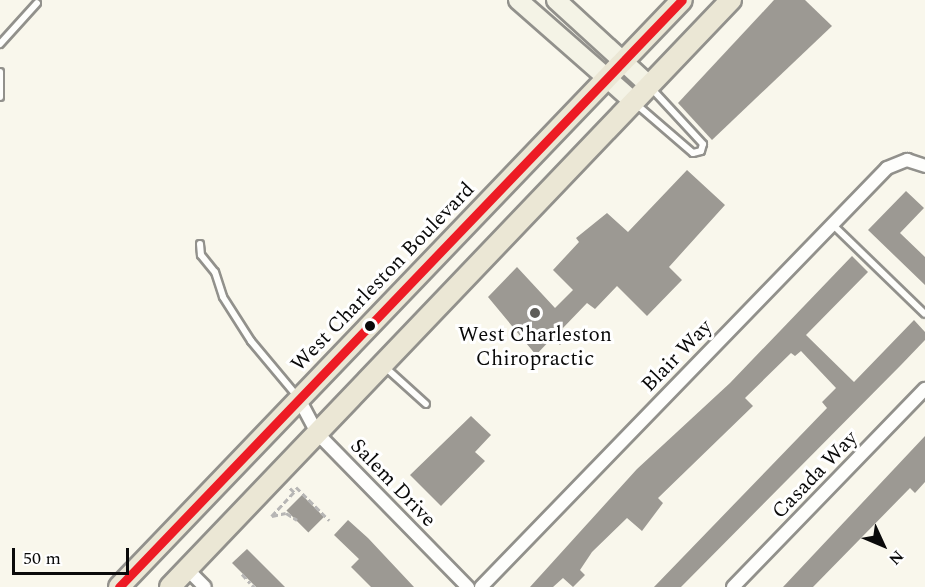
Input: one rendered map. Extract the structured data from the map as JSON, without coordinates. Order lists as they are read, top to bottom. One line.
{"streets":{"main road":["West Charleston Boulevard"],"street":["Blair Way","Casada Way","Salem Drive"]},"crossings":[["West Charleston Boulevard","Salem Drive"]],"places":["West Charleston Chiropractic"],"scale_bar":"50 m","north":"bottom right"}
